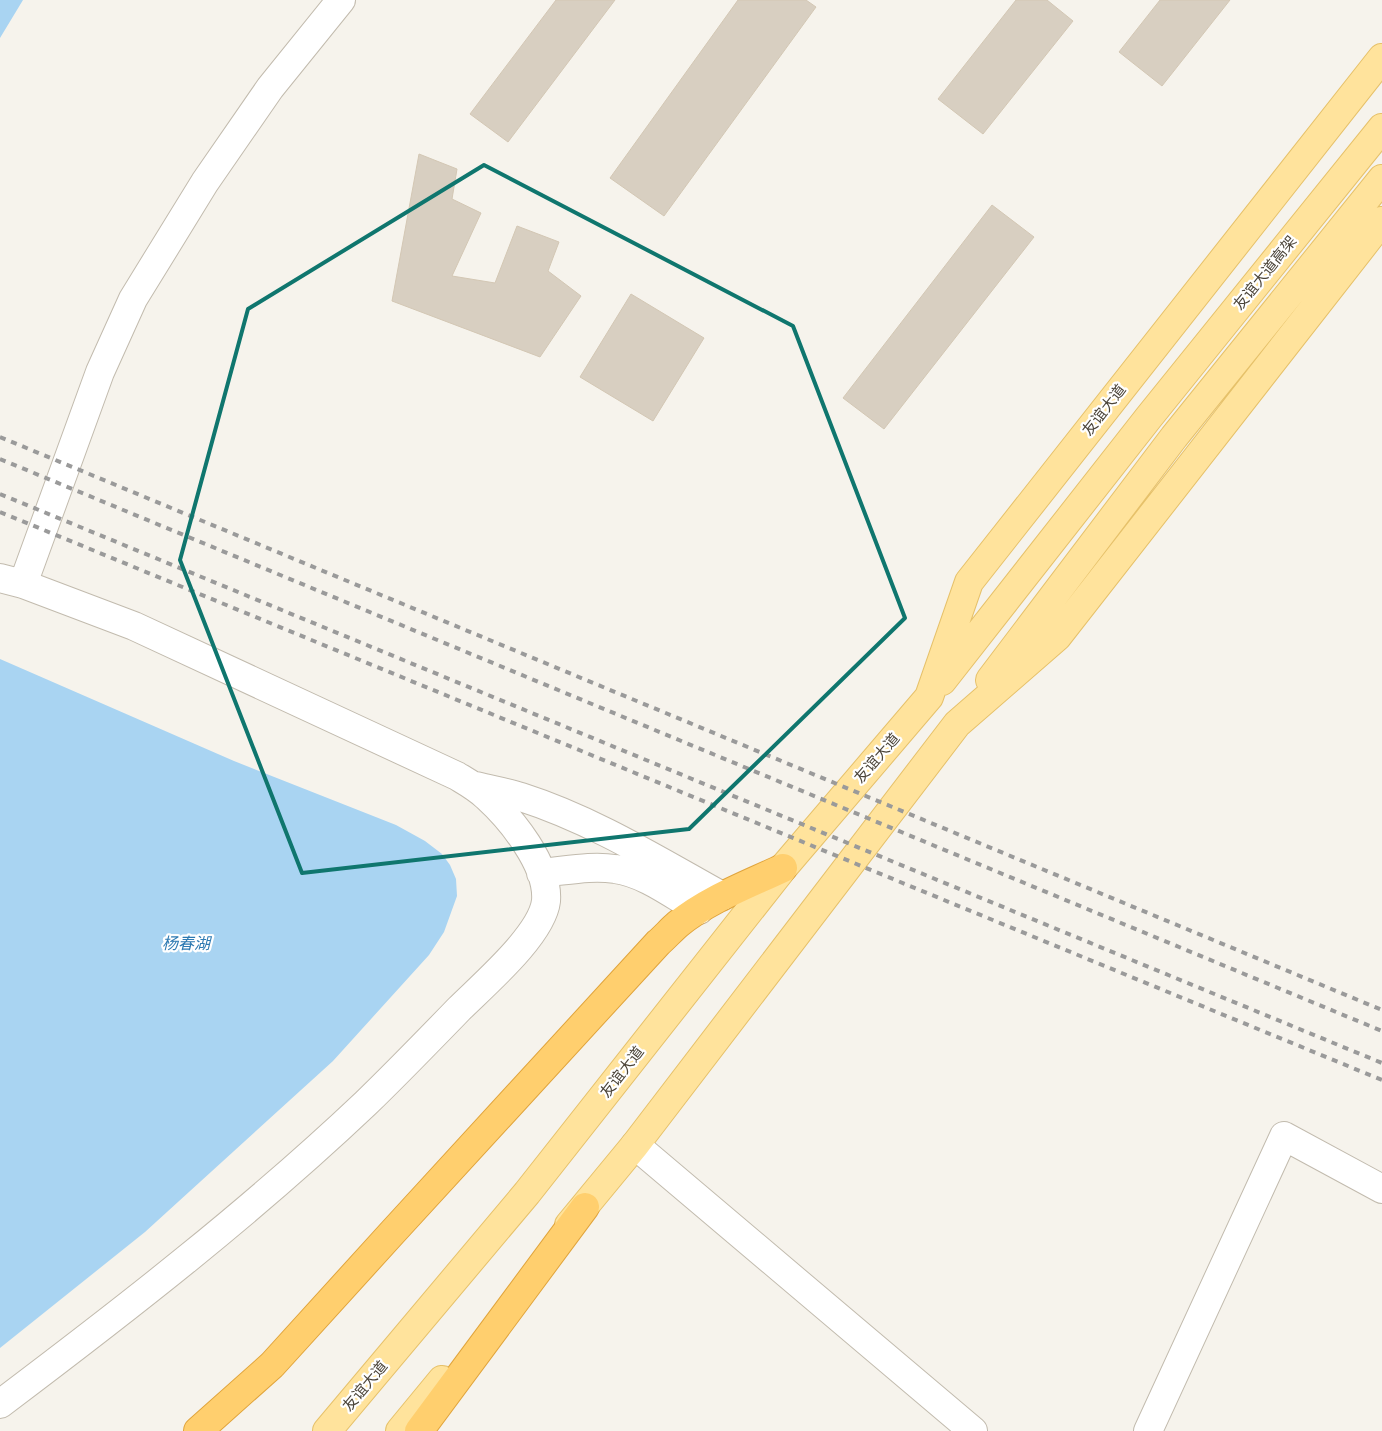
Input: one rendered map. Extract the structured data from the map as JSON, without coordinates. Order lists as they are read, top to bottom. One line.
{"streets":{"main road":["友谊大道高架","友谊大道"]},"crossings":[["友谊大道高架","友谊大道"]],"water":["杨春湖"]}
